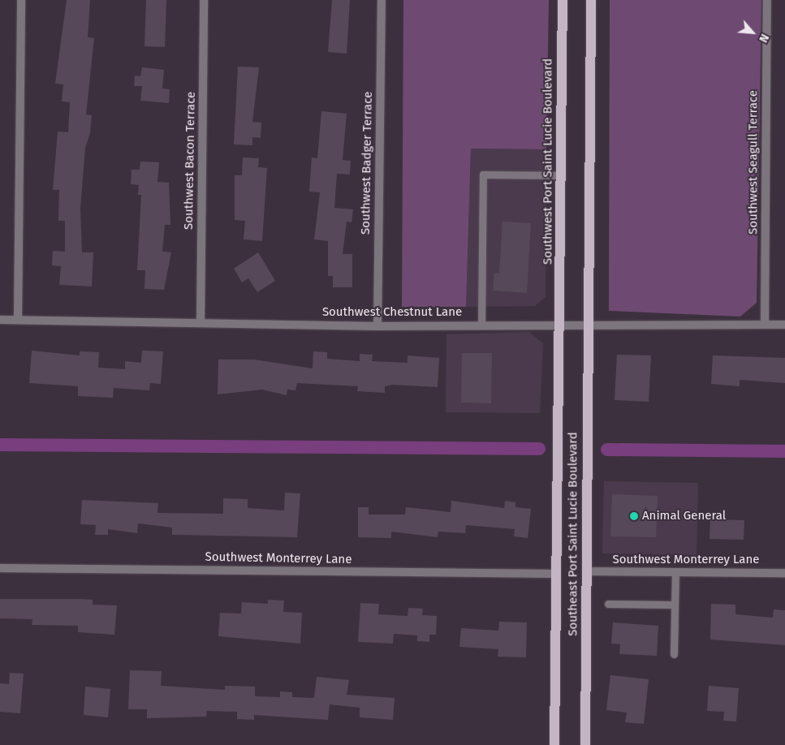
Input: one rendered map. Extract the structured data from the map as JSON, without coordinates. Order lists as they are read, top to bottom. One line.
{"streets":{"main road":["Southwest Port Saint Lucie Boulevard","Southeast Port Saint Lucie Boulevard"],"street":["Southwest Bacon Terrace","Southwest Seagull Terrace","Southwest Badger Terrace","Southwest Chestnut Lane","Southwest Monterrey Lane"]},"crossings":[["Southwest Bacon Terrace","Southwest Chestnut Lane"],["Southwest Port Saint Lucie Boulevard","Southwest Chestnut Lane"],["Southwest Port Saint Lucie Boulevard","Southeast Port Saint Lucie Boulevard"],["Southwest Seagull Terrace","Southwest Chestnut Lane"],["Southwest Badger Terrace","Southwest Chestnut Lane"],["Southwest Chestnut Lane","Southeast Port Saint Lucie Boulevard"],["Southeast Port Saint Lucie Boulevard","Southwest Monterrey Lane"]],"places":["Animal General"],"north":"bottom right"}
